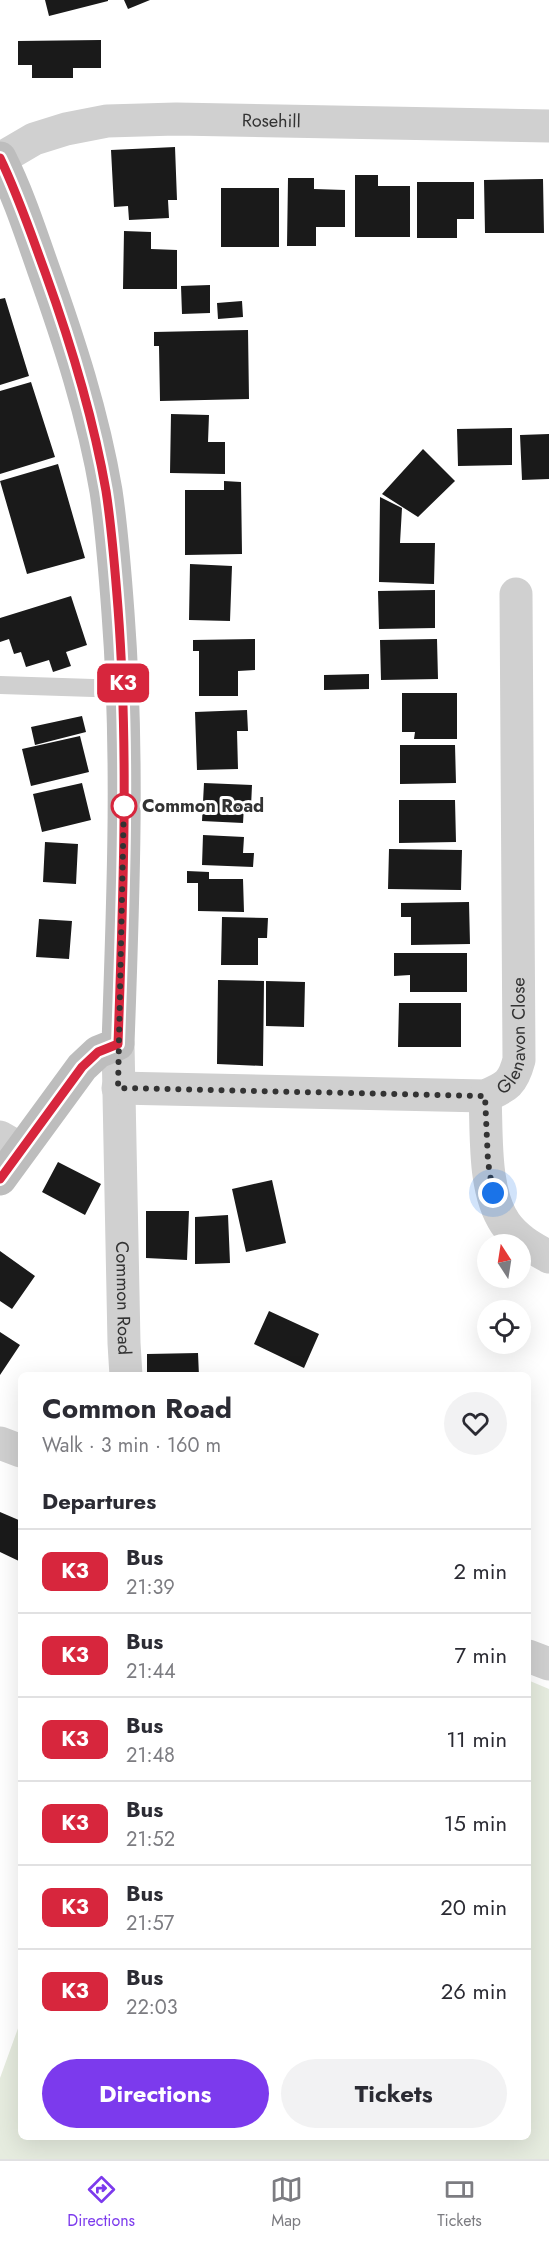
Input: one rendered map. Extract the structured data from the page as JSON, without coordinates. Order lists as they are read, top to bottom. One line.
{"streets":{"street":["Rosehill","Glenavon Close","Common Road"]},"crossings":[["Rosehill","Common Road"],["Glenavon Close","Common Road"]],"places":["Common Road"],"lines":["bus line K3"],"north":"top","page":{"on_map":"K3","heading":[["Common Road","Walk · 3 min · 160 m"],"Departures"],"list":[{"mark":"K3","name":"Bus","note":"21:39","value":"2 min"},{"mark":"K3","name":"Bus","note":"21:44","value":"7 min"},{"mark":"K3","name":"Bus","note":"21:48","value":"11 min"},{"mark":"K3","name":"Bus","note":"21:52","value":"15 min"},{"mark":"K3","name":"Bus","note":"21:57","value":"20 min"},{"mark":"K3","name":"Bus","note":"22:03","value":"26 min"}],"buttons":["Directions","Tickets"],"tabs":["Directions","Map","Tickets"]}}
